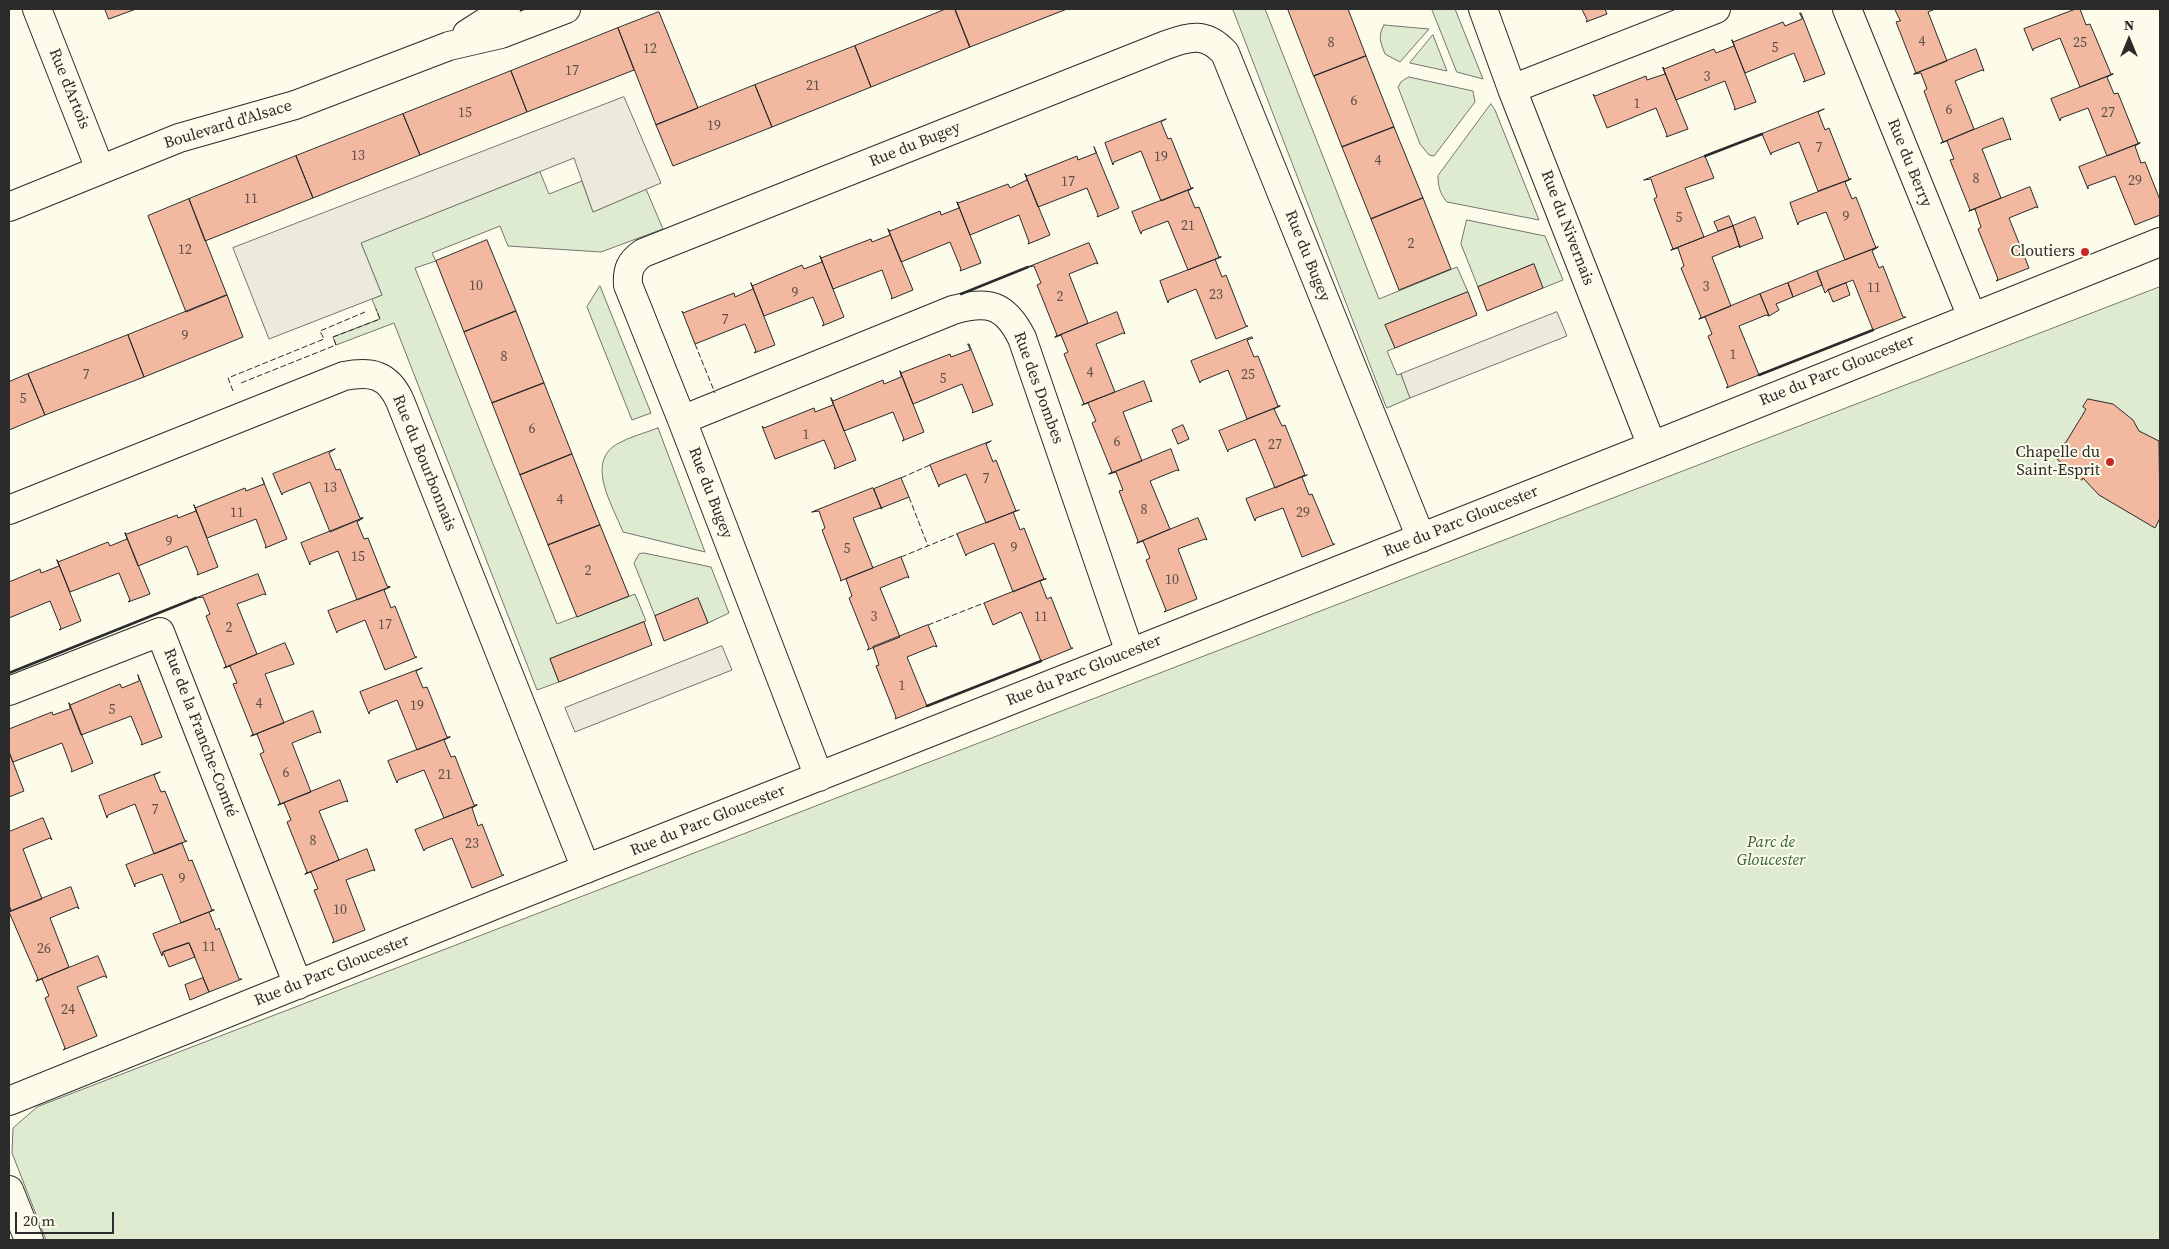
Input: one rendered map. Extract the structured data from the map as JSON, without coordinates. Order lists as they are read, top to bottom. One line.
{"streets":{"street":["Rue d'Artois","Boulevard d'Alsace","Rue du Bugey","Rue du Berry","Rue du Nivernais","Rue du Parc Gloucester","Rue des Dombes","Rue du Bourbonnais","Rue de la Franche-Comté"]},"crossings":[["Rue d'Artois","Boulevard d'Alsace"],["Rue du Bugey","Rue du Parc Gloucester"],["Rue du Bugey","Rue des Dombes"],["Rue du Berry","Rue du Parc Gloucester"],["Rue du Nivernais","Rue du Parc Gloucester"],["Rue du Parc Gloucester","Rue des Dombes"],["Rue du Parc Gloucester","Rue du Bourbonnais"],["Rue du Parc Gloucester","Rue de la Franche-Comté"]],"parks":["Parc de Gloucester"],"places":["Cloutiers","Chapelle du Saint-Esprit"],"house_numbers":["4","8","25","5","12","17","3","21","6","1","6","15","27","19","7","13","19","4","8","29","17","11","9","5","21","2","12","10","3","11","9","23","2","7","9","1","8","4","7","25","5","5","6","1","6","27","7","13","4","8","11","29","9","9","5","15","2","10","3","11","17","2","1","4","19","5","6","21","7","8","23","9","10","11","26","24"],"scale_bar":"20 m","north":"top"}
